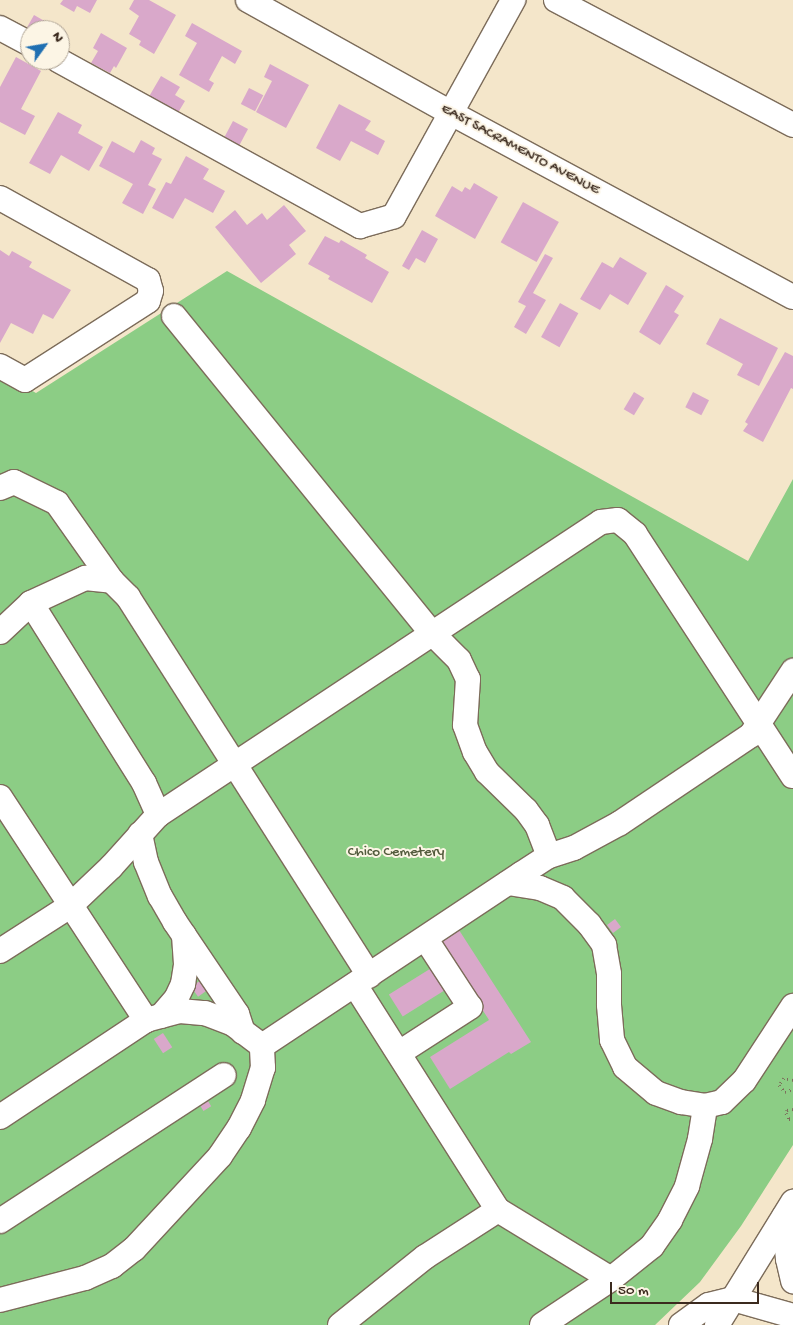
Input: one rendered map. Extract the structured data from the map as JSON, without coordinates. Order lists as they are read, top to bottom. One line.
{"streets":{"street":["EAST SACRAMENTO AVENUE"]},"parks":["Chico Cemetery"],"scale_bar":"50 m","north":"top right"}
